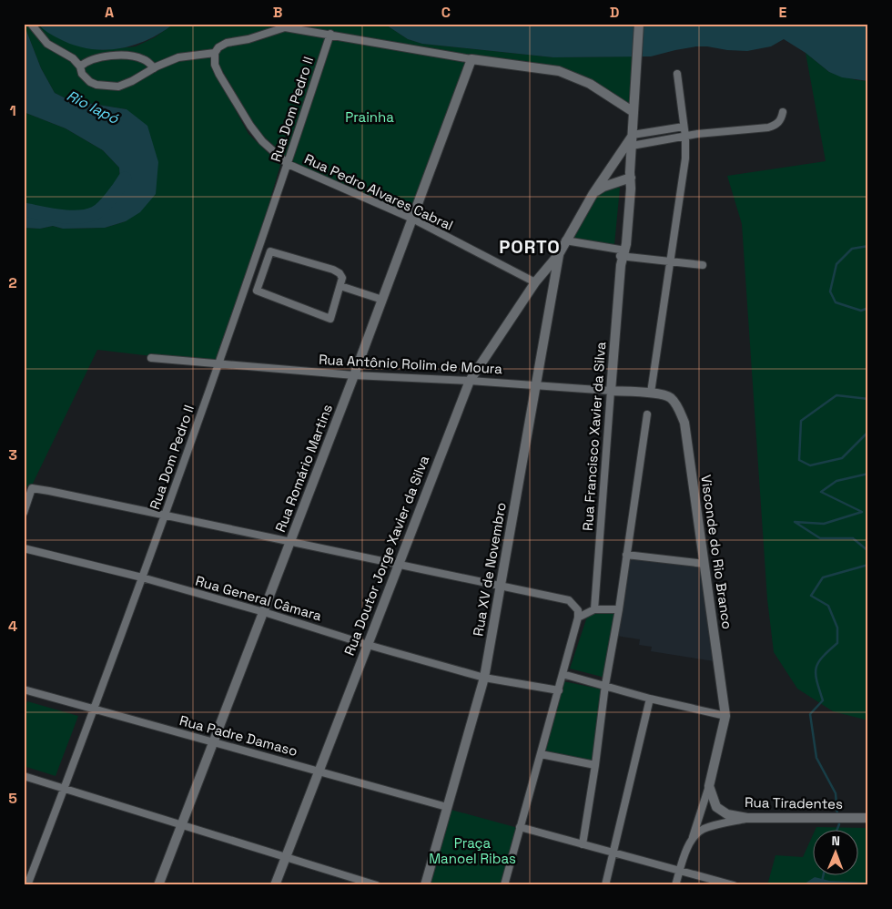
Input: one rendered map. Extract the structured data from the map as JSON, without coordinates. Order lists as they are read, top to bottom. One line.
{"streets":{"street":["Rua Dom Pedro II","Rua Pedro Alvares Cabral","Rua Antônio Rolim de Moura","Rua Francisco Xavier da Silva","Rua Romário Martins","Visconde do Rio Branco","Rua Doutor Jorge Xavier da Silva","Rua XV de Novembro","Rua General Câmara","Rua Padre Damaso","Rua Tiradentes"]},"crossings":[["Rua Dom Pedro II","Rua Pedro Alvares Cabral"],["Rua Dom Pedro II","Rua Antônio Rolim de Moura"],["Rua Dom Pedro II","Rua General Câmara"],["Rua Dom Pedro II","Rua Padre Damaso"],["Rua Pedro Alvares Cabral","Rua Romário Martins"],["Rua Pedro Alvares Cabral","Rua Doutor Jorge Xavier da Silva"],["Rua Antônio Rolim de Moura","Rua Francisco Xavier da Silva"],["Rua Antônio Rolim de Moura","Rua Romário Martins"],["Rua Antônio Rolim de Moura","Visconde do Rio Branco"],["Rua Antônio Rolim de Moura","Rua Doutor Jorge Xavier da Silva"],["Rua Antônio Rolim de Moura","Rua XV de Novembro"],["Rua Francisco Xavier da Silva","Rua XV de Novembro"],["Rua Romário Martins","Rua General Câmara"],["Rua Romário Martins","Rua Padre Damaso"],["Rua Doutor Jorge Xavier da Silva","Rua XV de Novembro"],["Rua Doutor Jorge Xavier da Silva","Rua General Câmara"],["Rua Doutor Jorge Xavier da Silva","Rua Padre Damaso"],["Rua XV de Novembro","Rua General Câmara"],["Rua XV de Novembro","Rua Padre Damaso"]],"districts":["PORTO"],"water":["Rio Iapó"],"parks":["Prainha","Praça Manoel Ribas"],"north":"top","grid":{"columns":["A","B","C","D","E"],"rows":["1","2","3","4","5"]}}
